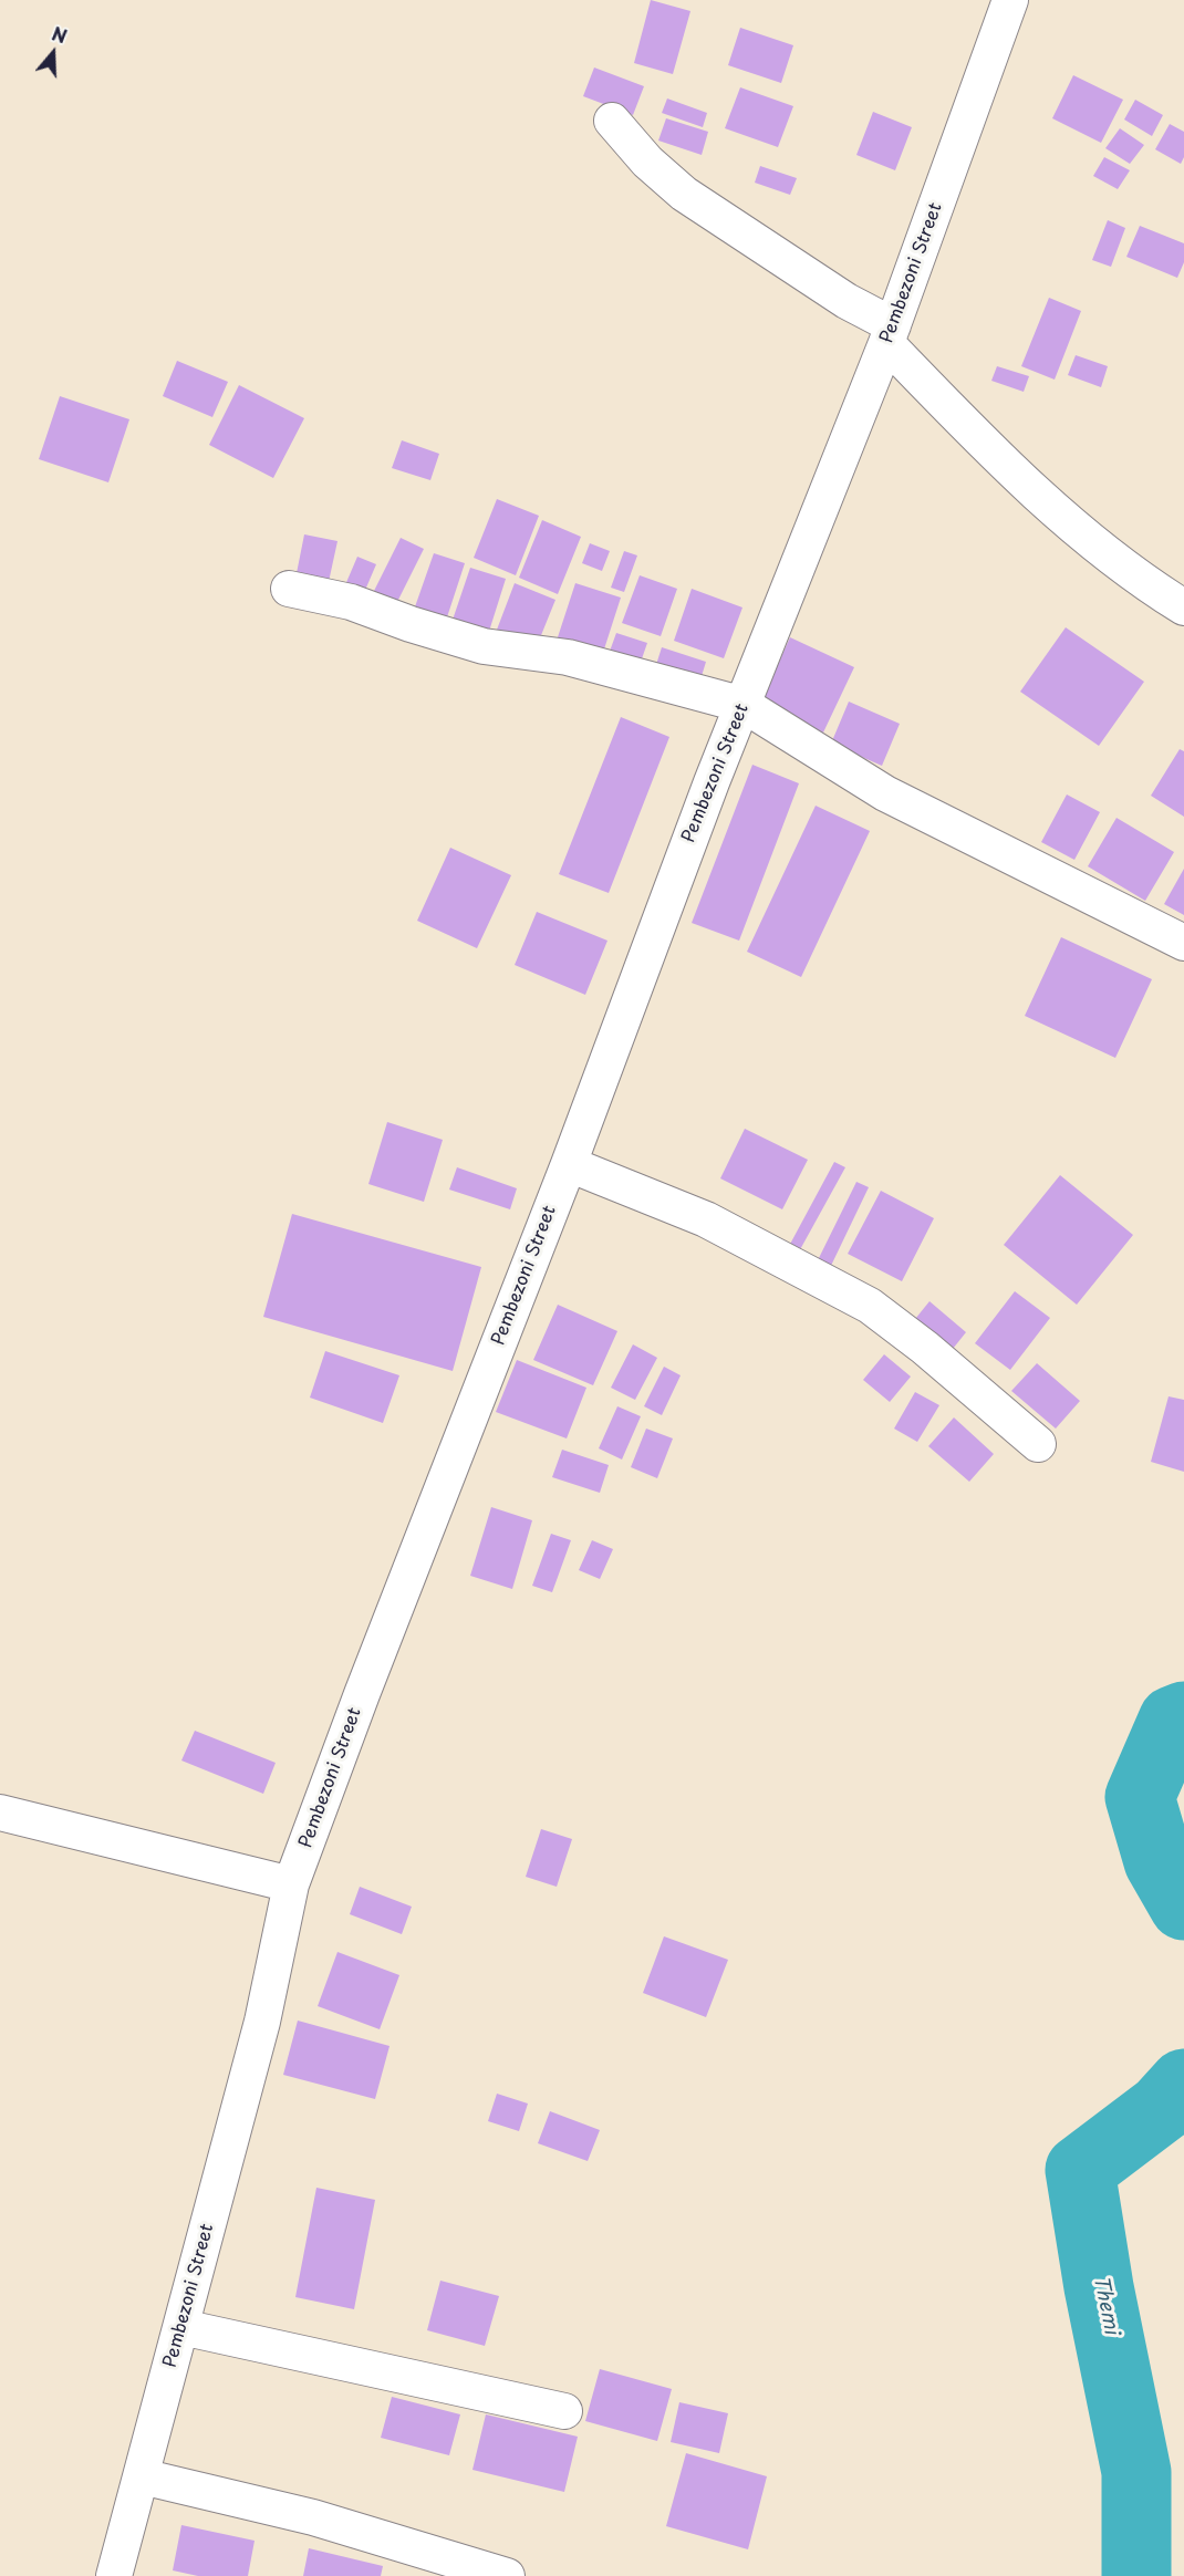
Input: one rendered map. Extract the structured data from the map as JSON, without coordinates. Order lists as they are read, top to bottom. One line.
{"streets":{"street":["Pembezoni Street"]},"water":["Themi"],"north":"top"}
